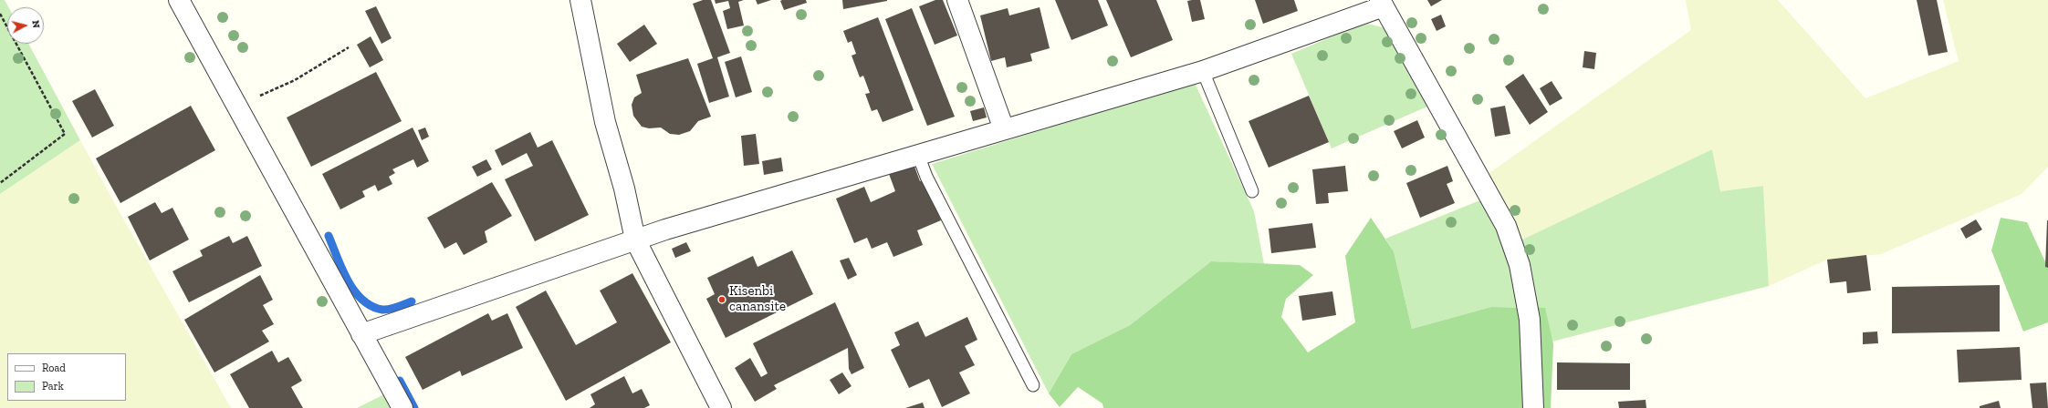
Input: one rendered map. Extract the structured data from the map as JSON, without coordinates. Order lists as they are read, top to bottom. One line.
{"places":["Kisenbi canansite"],"legend":["Road","Park"],"north":"right"}
